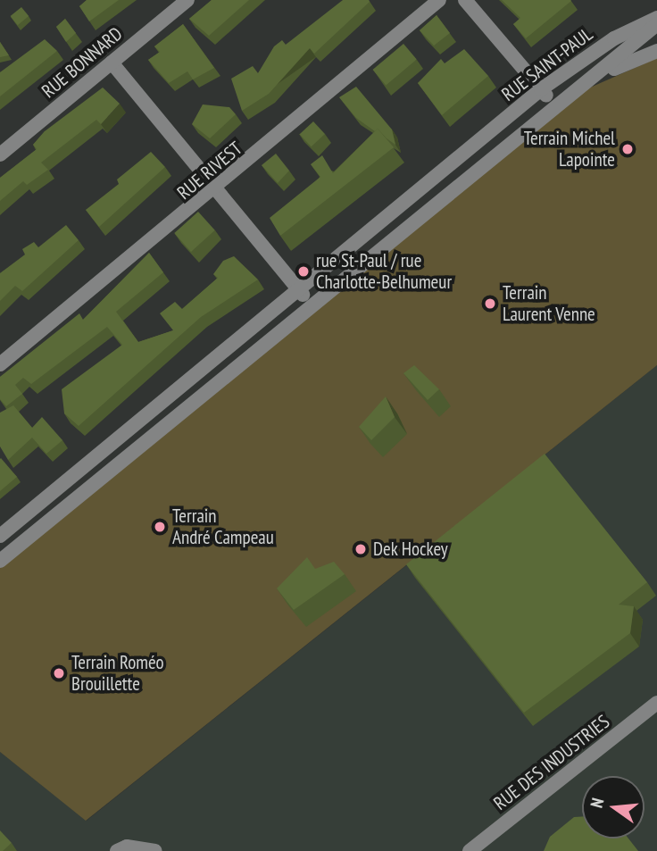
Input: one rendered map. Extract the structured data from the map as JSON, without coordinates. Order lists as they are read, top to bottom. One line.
{"streets":{"street":["RUE BONNARD","RUE SAINT-PAUL","RUE RIVEST","RUE DES INDUSTRIES"]},"places":["Terrain Michel Lapointe","rue St-Paul / rue Charlotte-Belhumeur","Terrain Laurent Venne","Terrain André Campeau","Dek Hockey","Terrain Roméo Brouillette"],"north":"left"}
